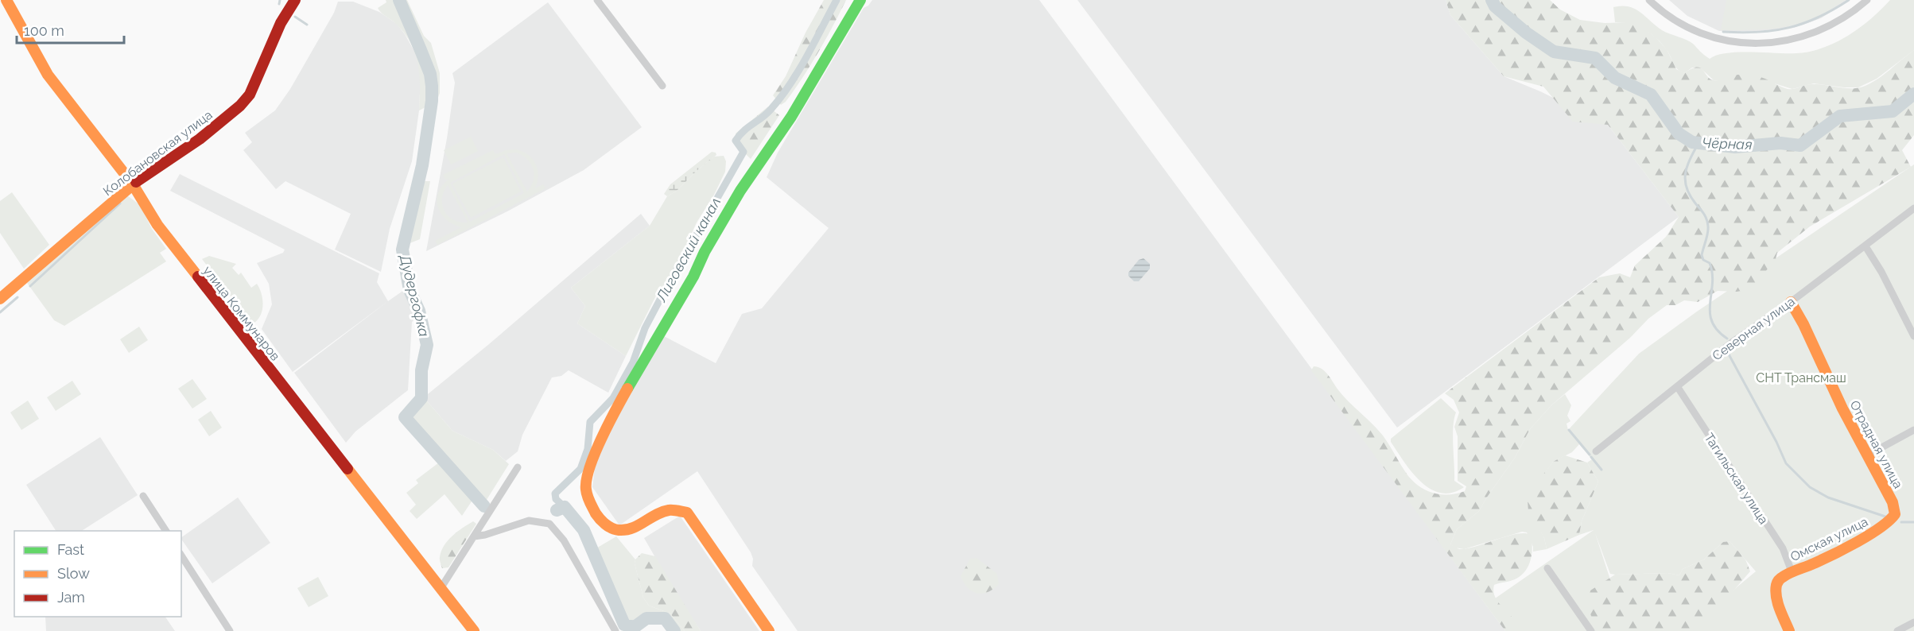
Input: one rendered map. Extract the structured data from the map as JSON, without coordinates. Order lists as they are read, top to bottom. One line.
{"streets":{"street":["Колобановская улица","улица Коммунаров","Северная улица","Отрадная улица","Тагильская улица","Омская улица"]},"crossings":[["Колобановская улица","улица Коммунаров"],["Северная улица","Отрадная улица"],["Северная улица","Тагильская улица"],["Отрадная улица","Омская улица"],["Тагильская улица","Омская улица"]],"water":["Чёрная","Лиговский канал","Дудергофка"],"parks":["СНТ Трансмаш"],"legend":["Fast","Slow","Jam"],"scale_bar":"100 m"}
